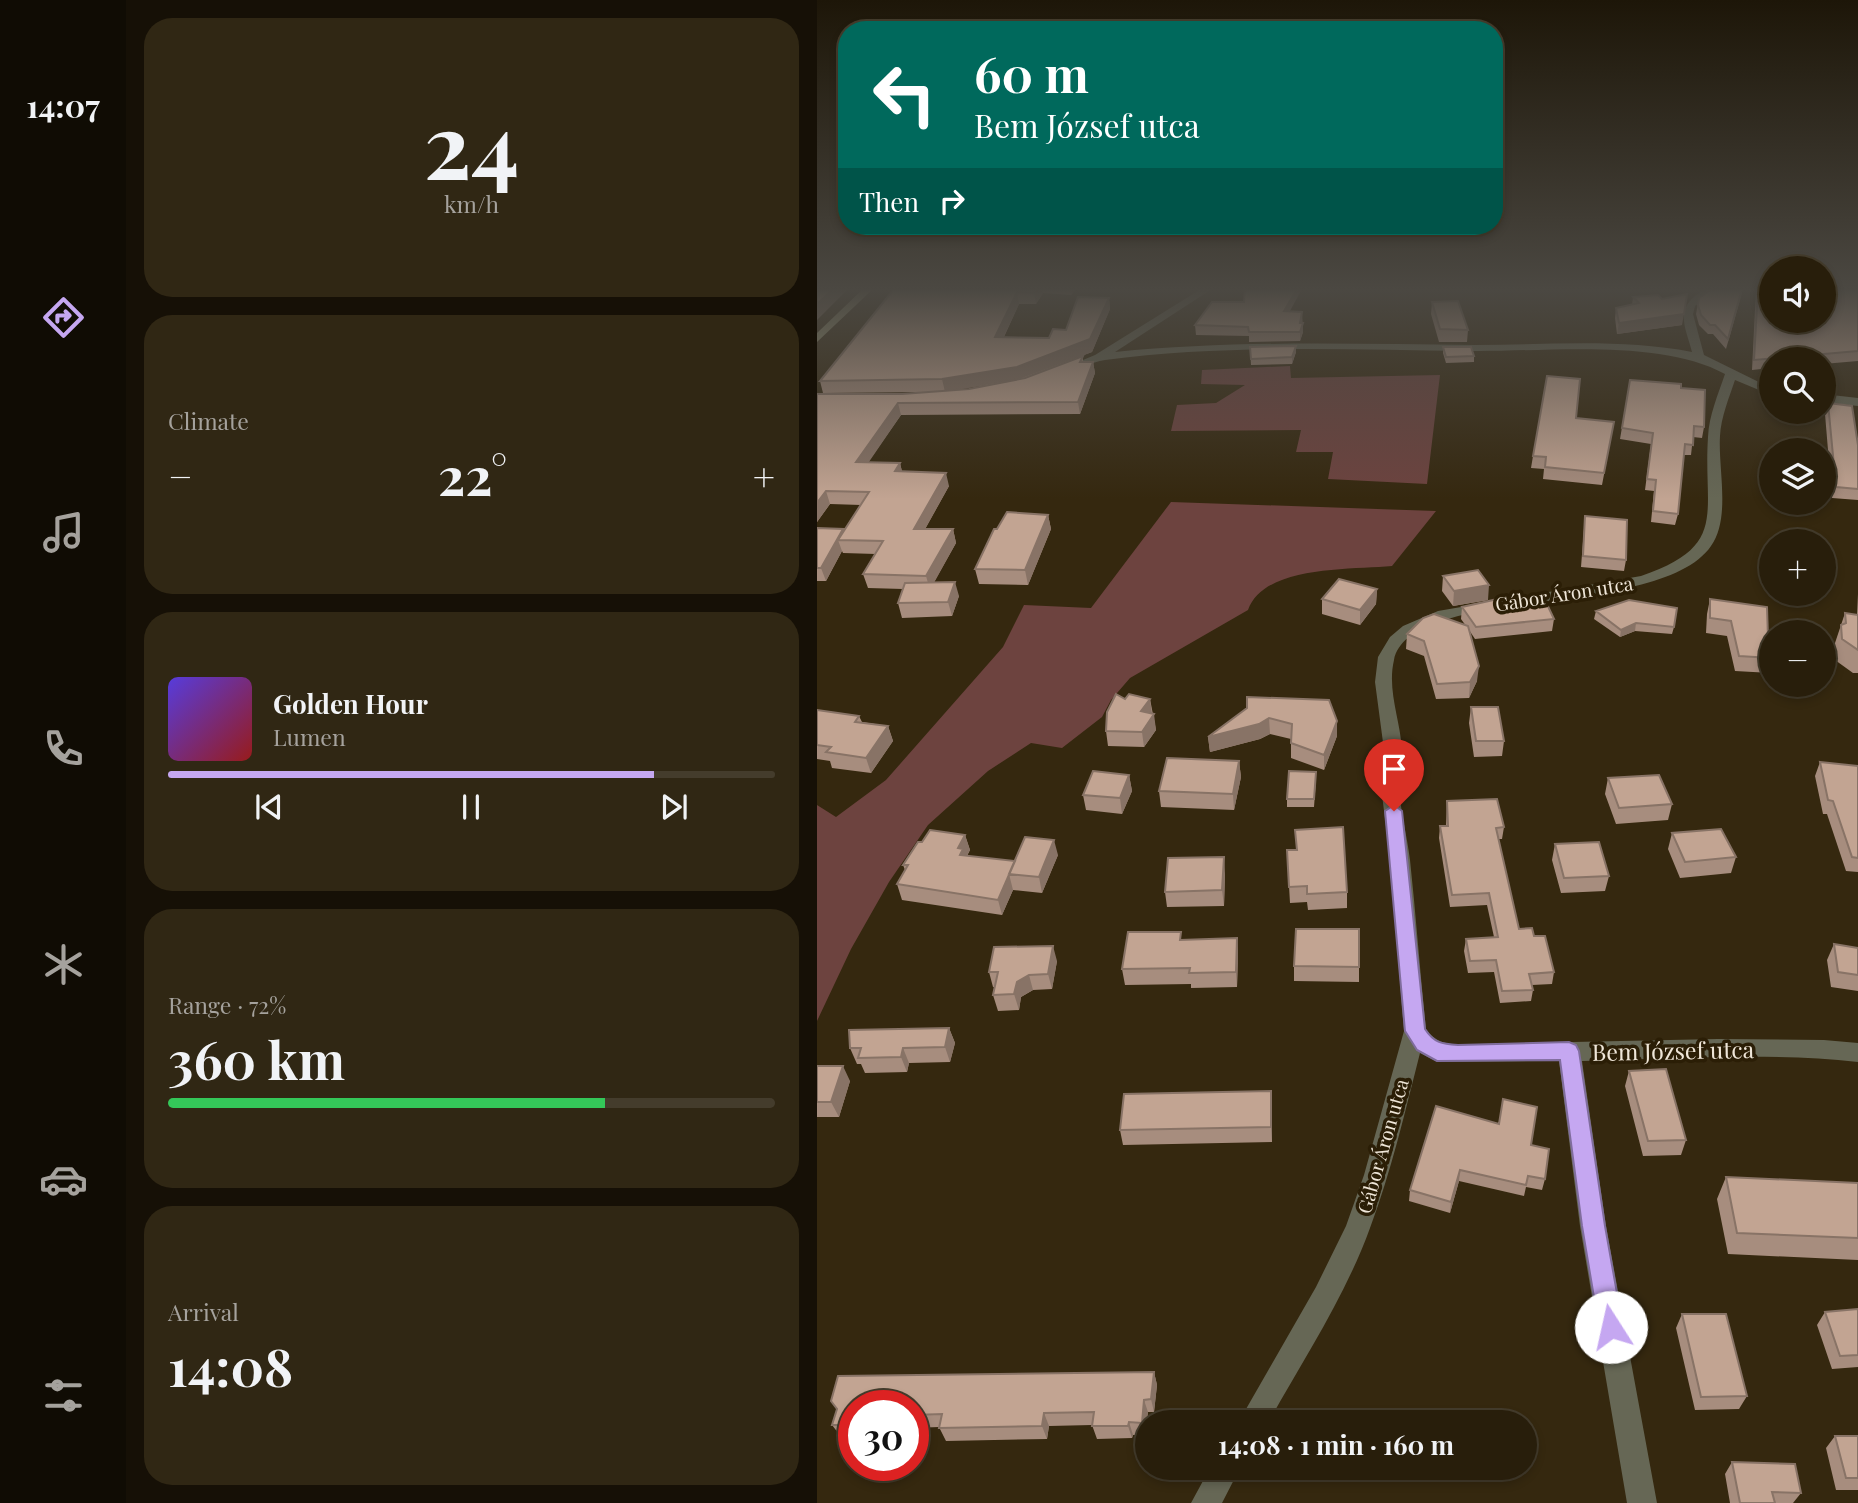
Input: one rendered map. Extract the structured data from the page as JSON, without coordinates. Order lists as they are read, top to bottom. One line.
{"streets":{"street":["Gábor Áron utca","Bem József utca"]},"crossings":[["Gábor Áron utca","Bem József utca"]],"page":{"tabs":"14:07","tile":[["24","km/h"],"Climate",["Range · 72%","360 km"],["Arrival","14:08"]],"turn":["60 m","Bem József utca"],"then":"Then","map_buttons":["+","−"],"heat":["−","22°","+"],"song":["Golden Hour","Lumen"],"limit":"30","trip":"14:08 · 1 min · 160 m"}}
